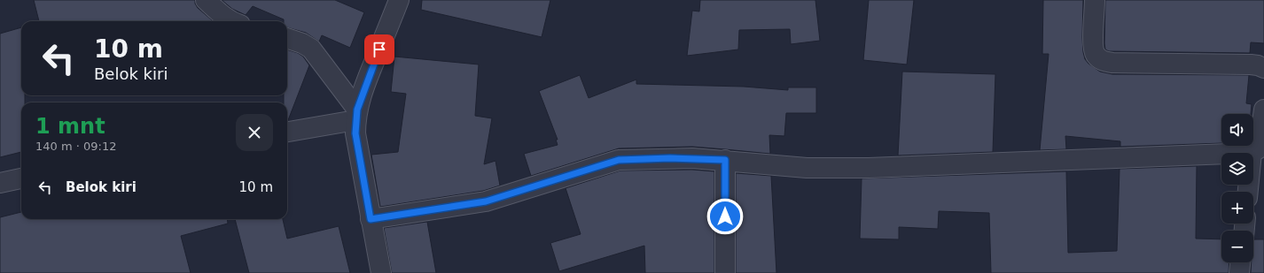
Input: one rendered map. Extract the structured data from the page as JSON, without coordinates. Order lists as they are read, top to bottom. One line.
{"page":{"turn":["10 m","Belok kiri"],"heading":["1 mnt","140 m · 09:12"],"map_buttons":["+","−"],"list":[{"name":"Belok kiri","value":"10 m"}]}}
